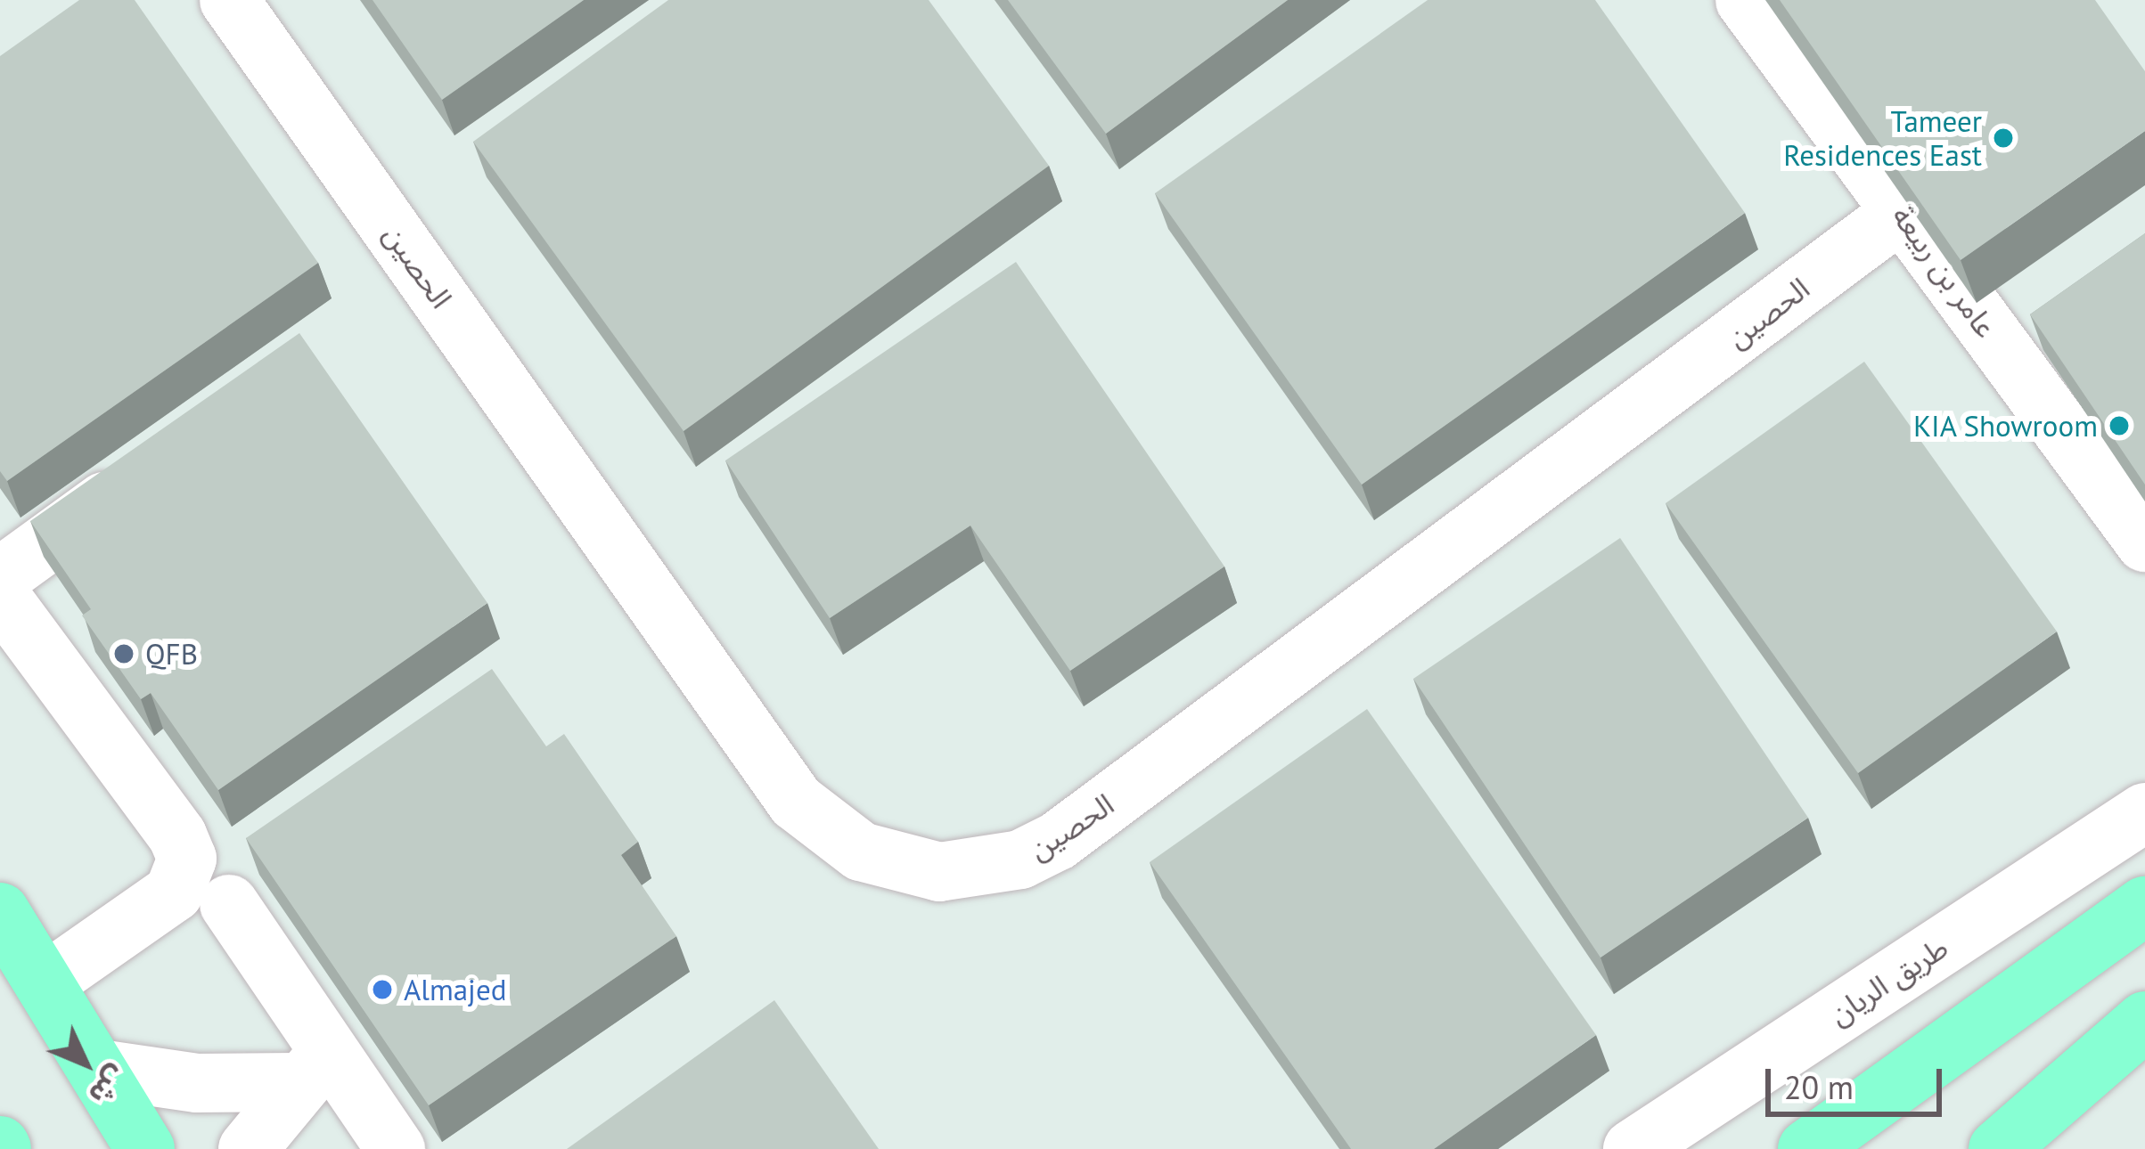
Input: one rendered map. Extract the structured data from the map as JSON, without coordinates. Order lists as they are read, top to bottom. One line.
{"streets":{"street":["الحصين","عامر بن ربيعة","طريق الريان"]},"crossings":[["الحصين","عامر بن ربيعة"]],"places":["Tameer Residences East","KIA Showroom","QFB","Almajed"],"scale_bar":"20 m","north":"bottom right"}
